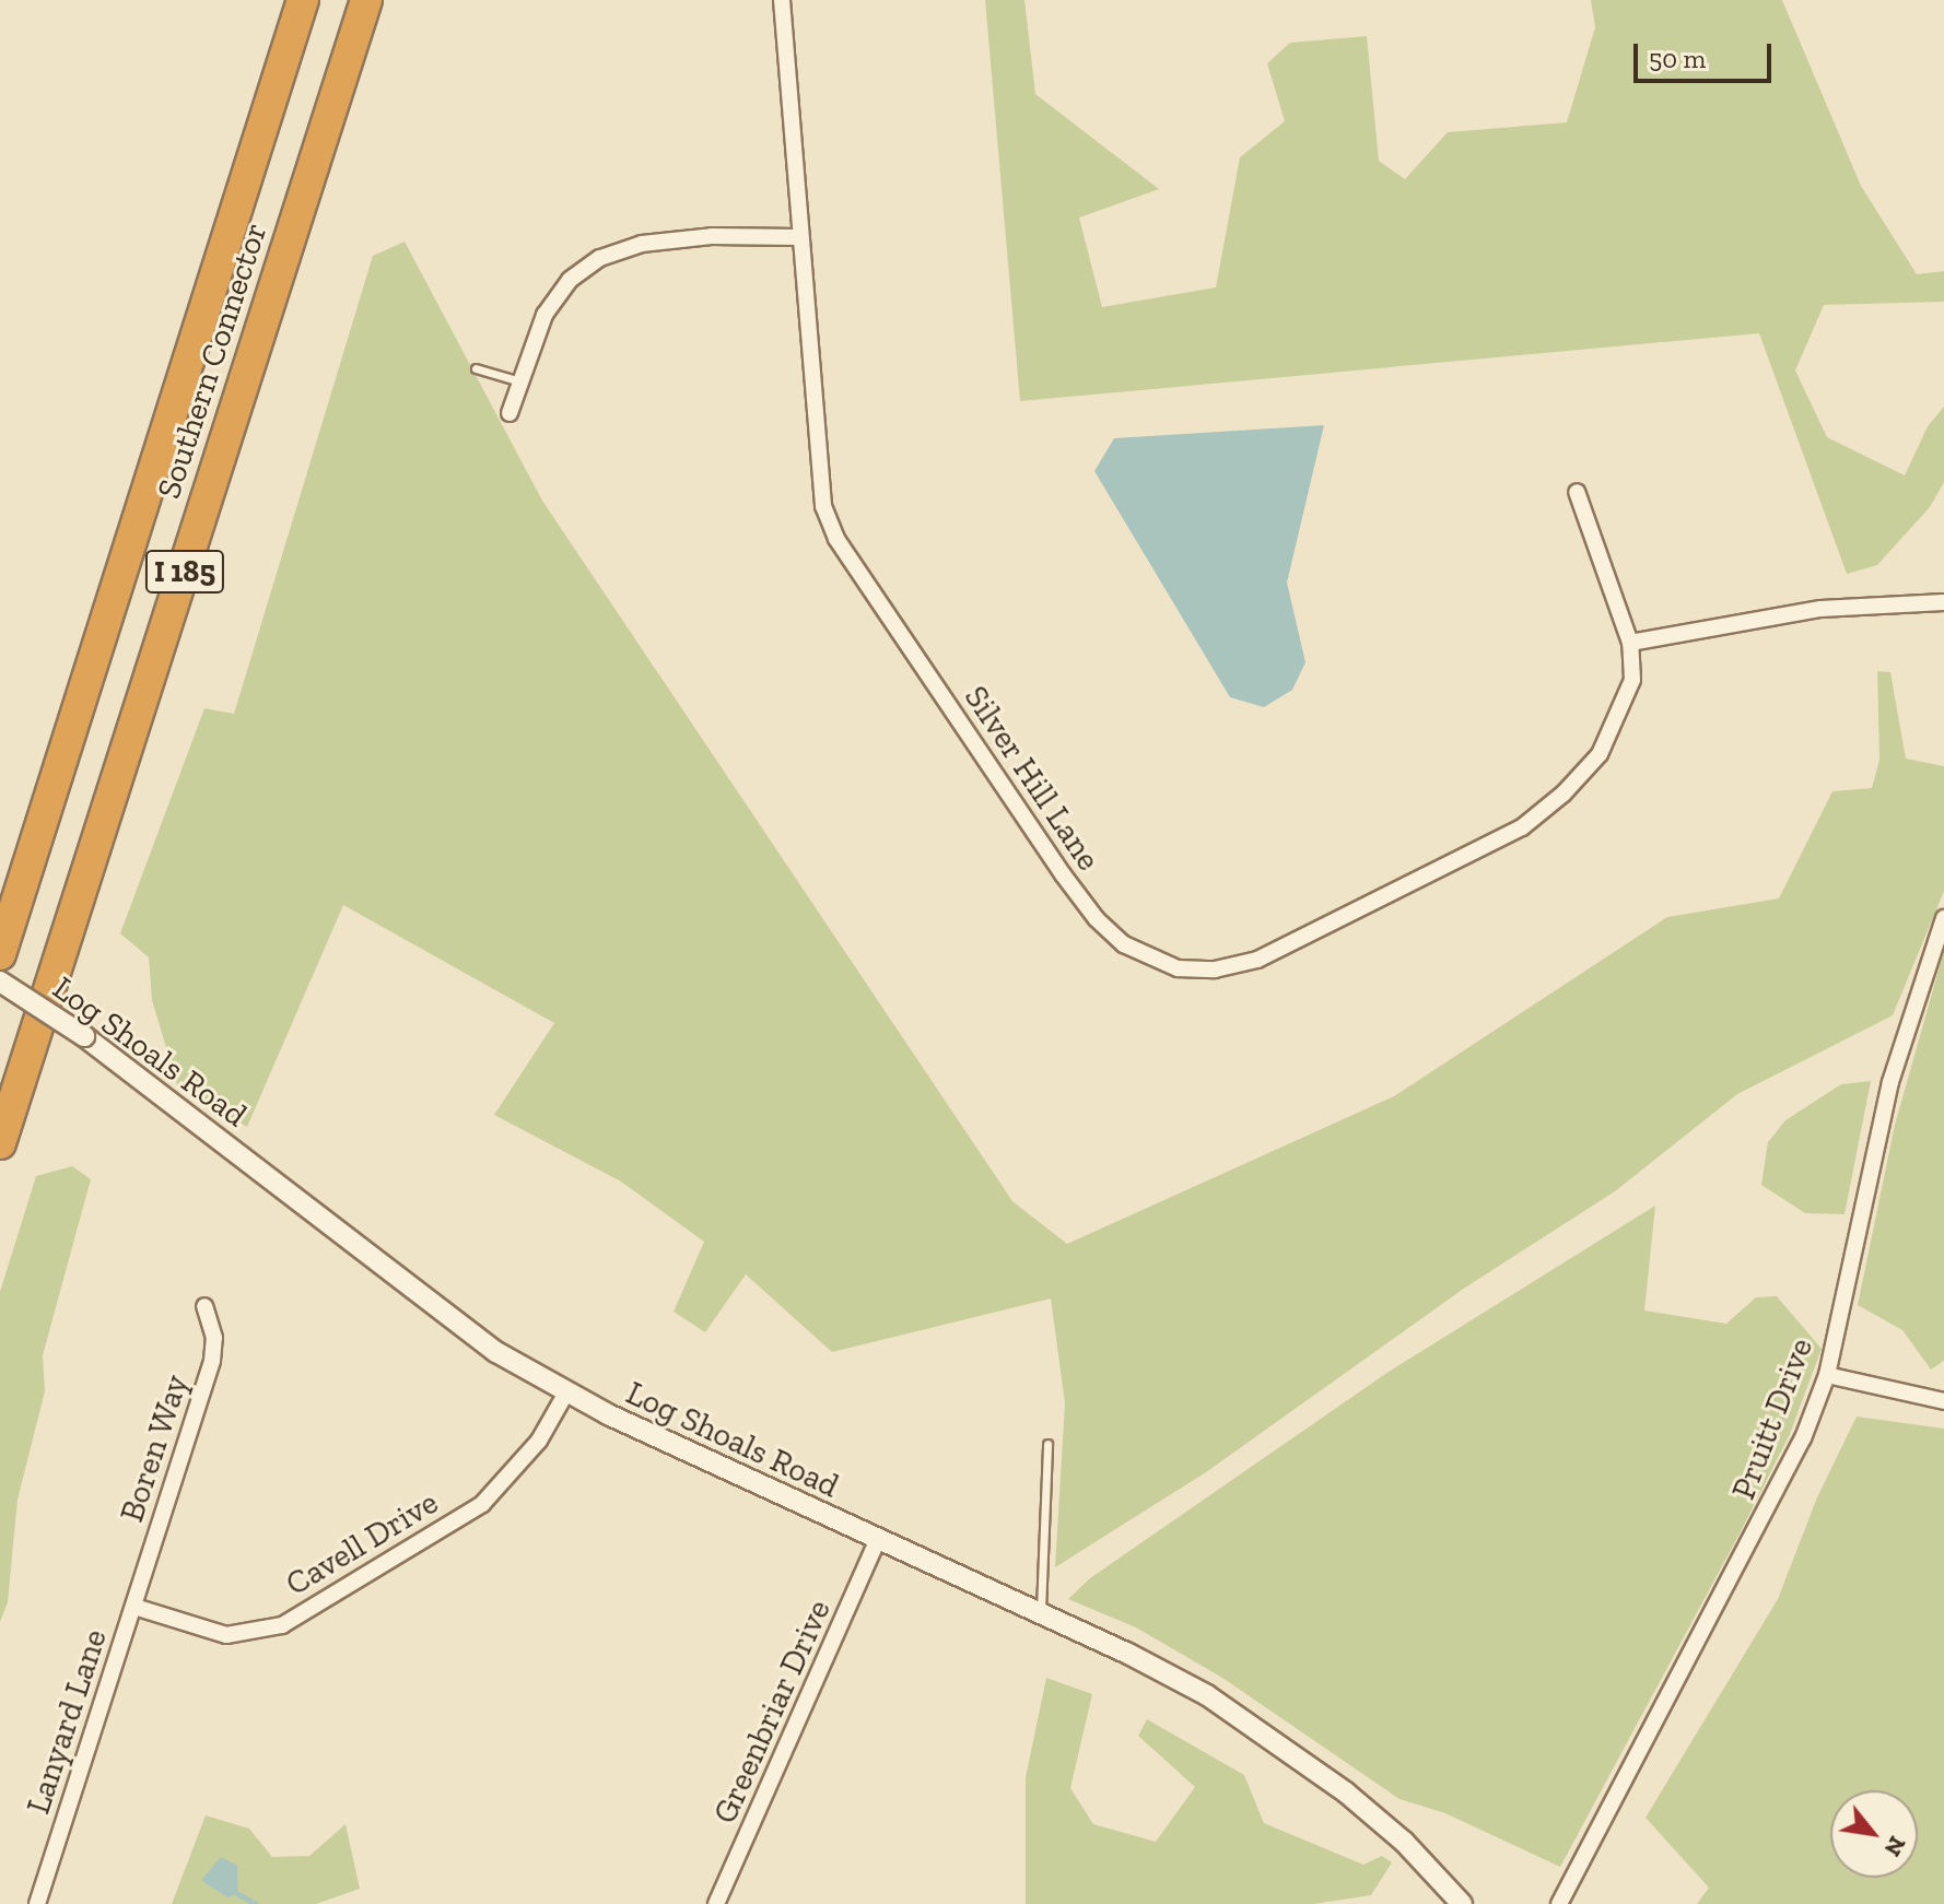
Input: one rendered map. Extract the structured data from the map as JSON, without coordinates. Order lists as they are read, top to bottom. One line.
{"streets":{"highway":["Southern Connector","I 185"],"street":["Silver Hill Lane","Log Shoals Road","Pruitt Drive","Boren Way","Cavell Drive","Greenbriar Drive","Lanyard Lane"]},"crossings":[["Log Shoals Road","Cavell Drive"],["Log Shoals Road","Greenbriar Drive"],["Boren Way","Cavell Drive"],["Boren Way","Lanyard Lane"],["Cavell Drive","Lanyard Lane"]],"scale_bar":"50 m","north":"bottom right"}
